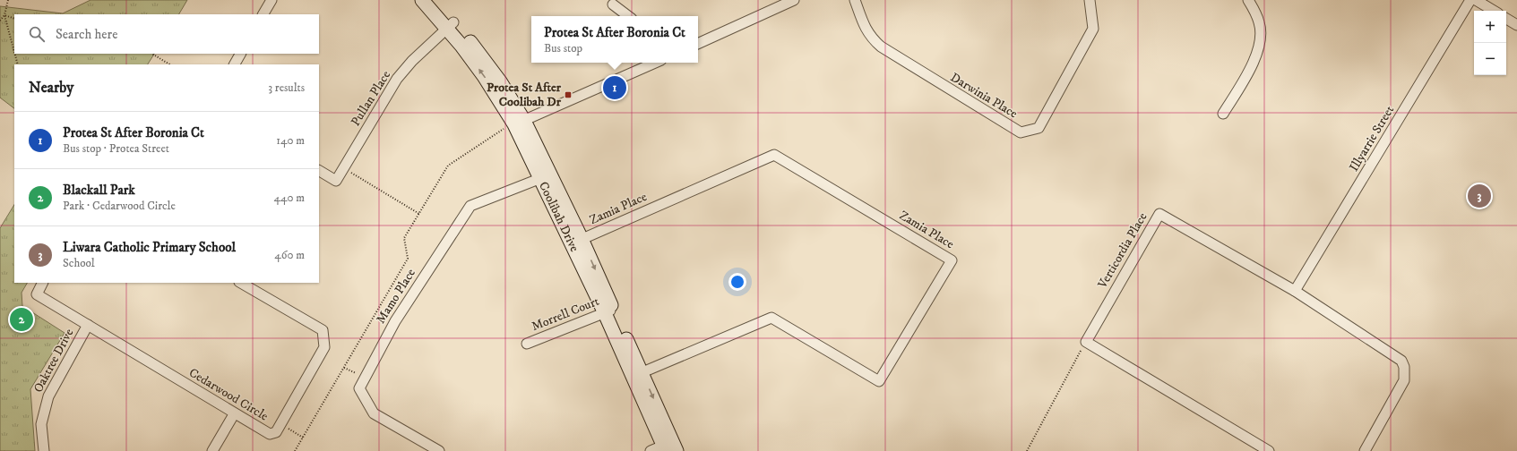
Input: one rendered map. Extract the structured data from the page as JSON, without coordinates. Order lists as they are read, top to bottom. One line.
{"streets":{"main road":["Coolibah Drive"],"street":["Darwinia Place","Pullan Place","Illyarrie Street","Zamia Place","Verticordia Place","Mamo Place","Morrell Court","Oaktree Drive","Cedarwood Circle"]},"crossings":[["Pullan Place","Coolibah Drive"],["Illyarrie Street","Verticordia Place"],["Zamia Place","Coolibah Drive"],["Coolibah Drive","Mamo Place"],["Coolibah Drive","Morrell Court"],["Oaktree Drive","Cedarwood Circle"]],"places":{"transit":["Protea St After Coolibah Dr"]},"page":{"map_buttons":["+","−"],"search":"Search here","popup":["Protea St After Boronia Ct","Bus stop"],"heading":["Nearby","3 results"],"pins":["1","3","2"],"list":[{"mark":"1","name":"Protea St After Boronia Ct","note":"Bus stop · Protea Street","value":"140 m"},{"mark":"2","name":"Blackall Park","note":"Park · Cedarwood Circle","value":"440 m"},{"mark":"3","name":"Liwara Catholic Primary School","note":"School","value":"460 m"}]}}
